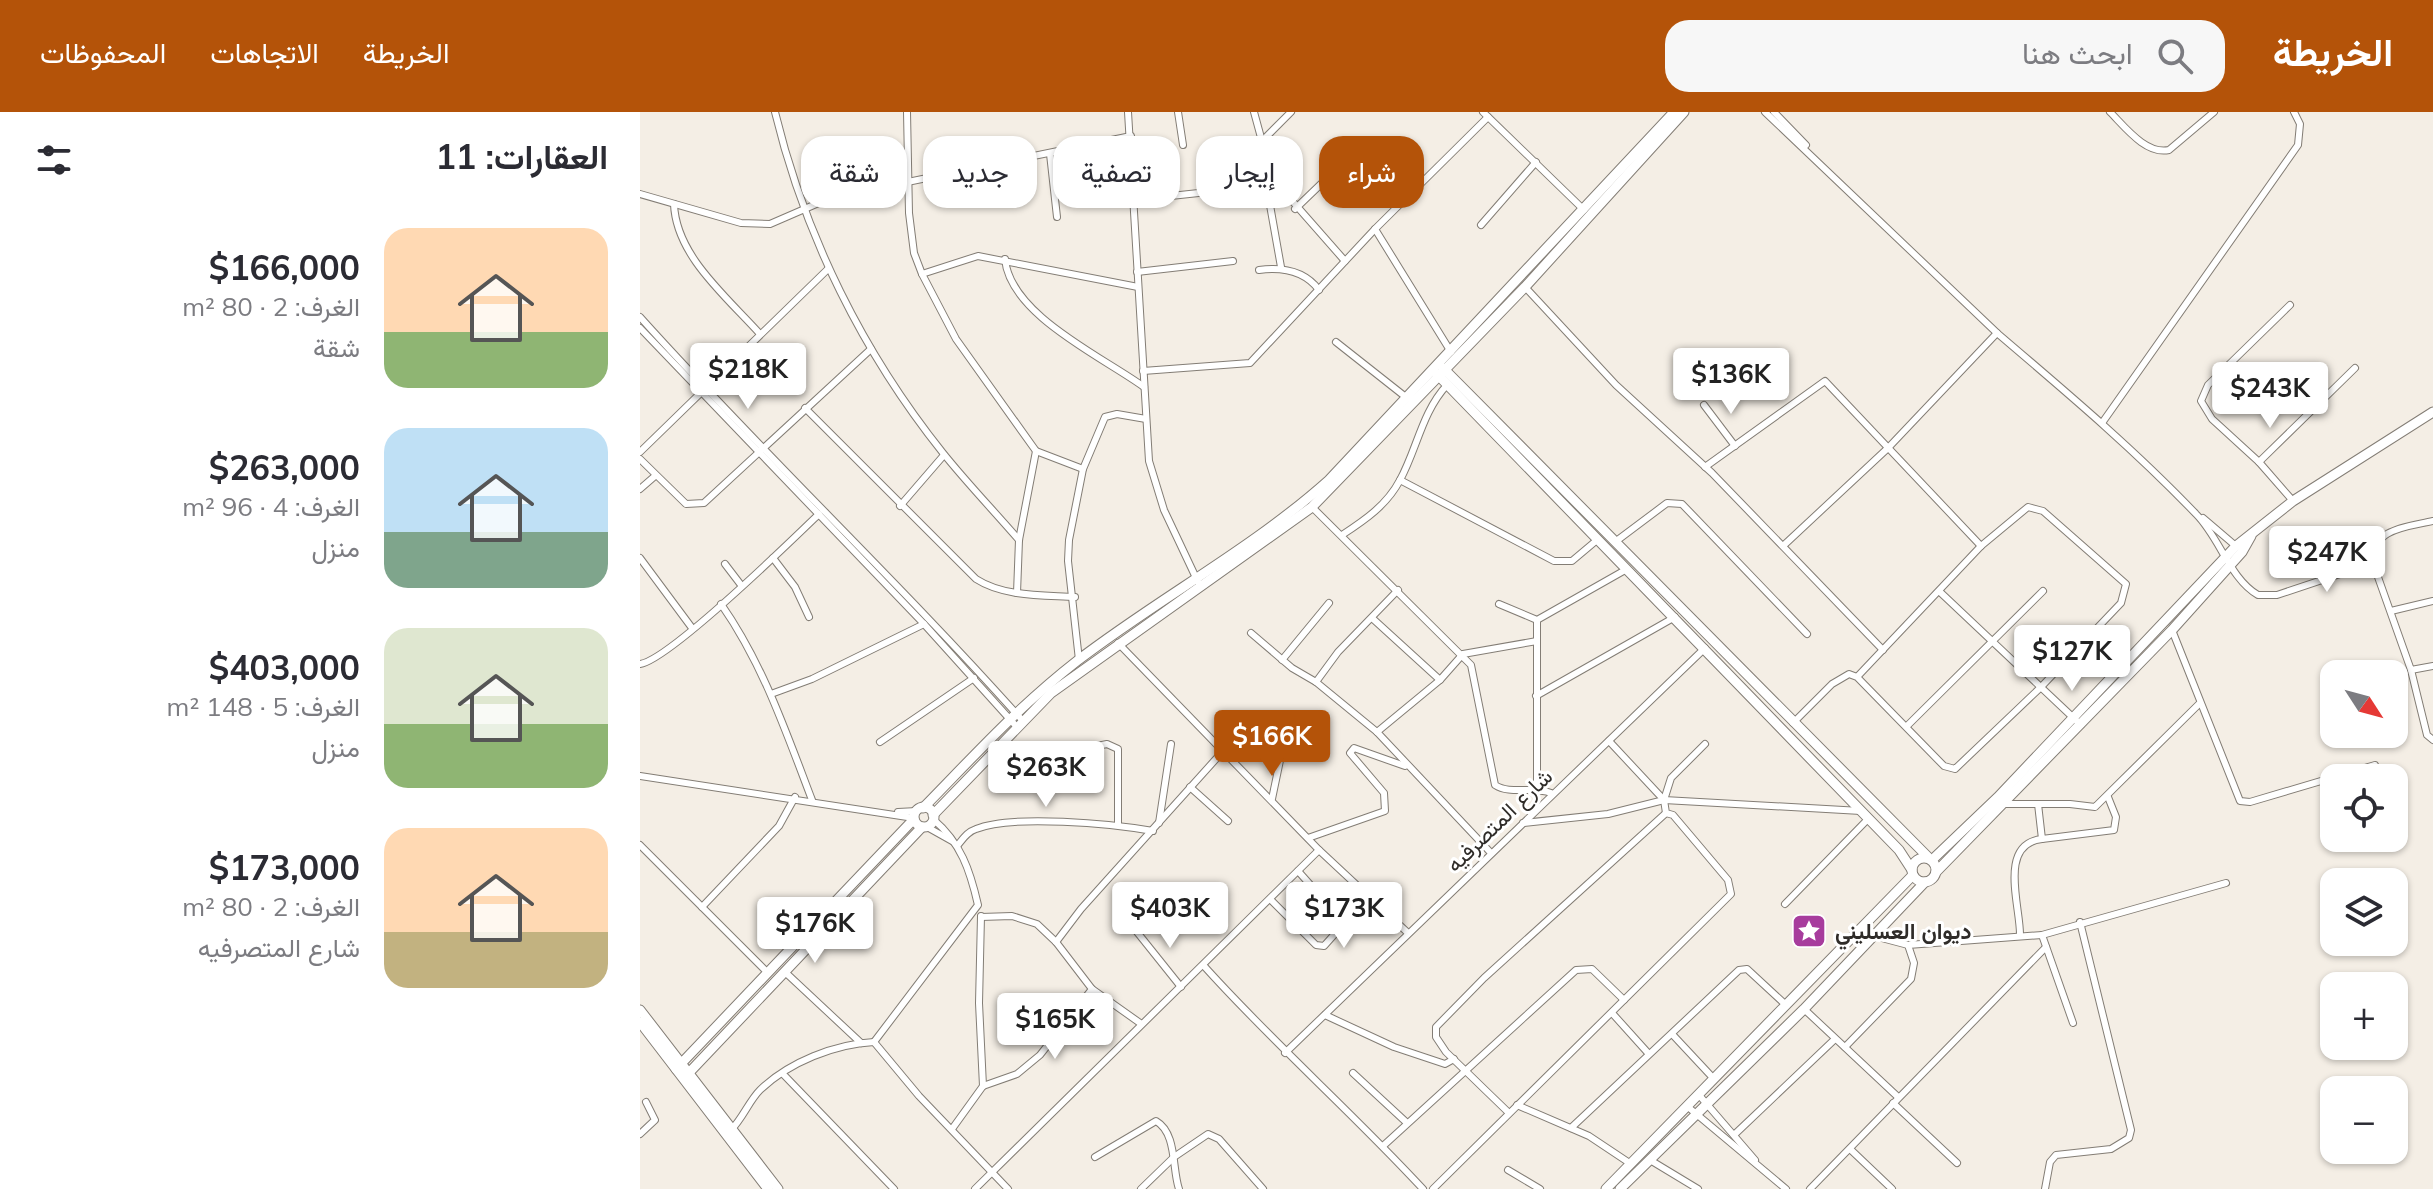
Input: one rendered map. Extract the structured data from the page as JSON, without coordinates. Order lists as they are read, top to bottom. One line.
{"streets":{"street":["شارع المتصرفيه"]},"places":{"place":["ديوان العسليني"]},"north":"bottom right","page":{"header":"الخريطة","search":"ابحث هنا","nav":["الخريطة","الاتجاهات","المحفوظات"],"heading":"العقارات: 11","chip":["شراء","إيجار","تصفية","جديد","شقة"],"list":[{"name":"$166,000","note":"الغرف: 2 · 80 m² · شقة"},{"name":"$263,000","note":"الغرف: 4 · 96 m² · منزل"},{"name":"$403,000","note":"الغرف: 5 · 148 m² · منزل"},{"name":"$173,000","note":"الغرف: 2 · 80 m² · شارع المتصرفيه"}],"price":["$218K","$136K","$243K","$247K","$127K","$166K","$263K","$403K","$173K","$176K","$165K"],"map_buttons":["+","−"]}}
